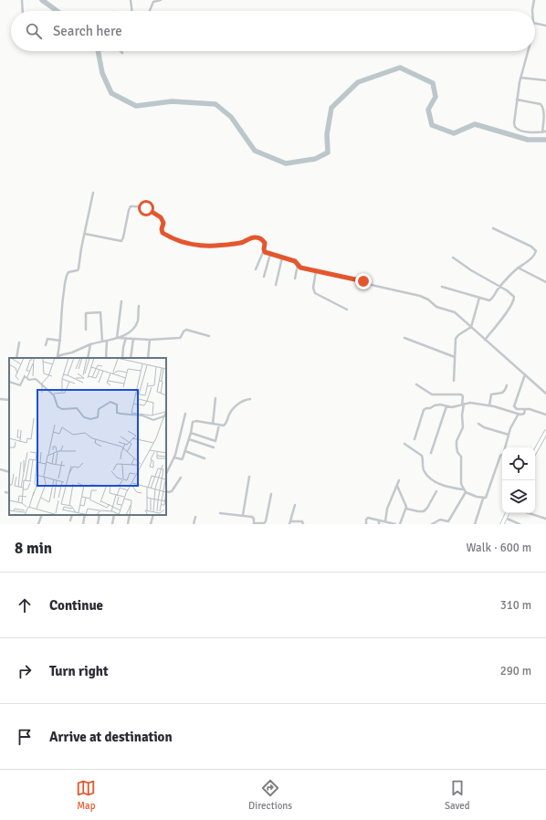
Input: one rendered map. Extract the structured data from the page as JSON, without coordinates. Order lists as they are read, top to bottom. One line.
{"page":{"search":"Search here","heading":["8 min","Walk · 600 m"],"list":[["Continue","310 m"],["Turn right","290 m"],"Arrive at destination"],"nav":["Map","Directions","Saved"]}}
